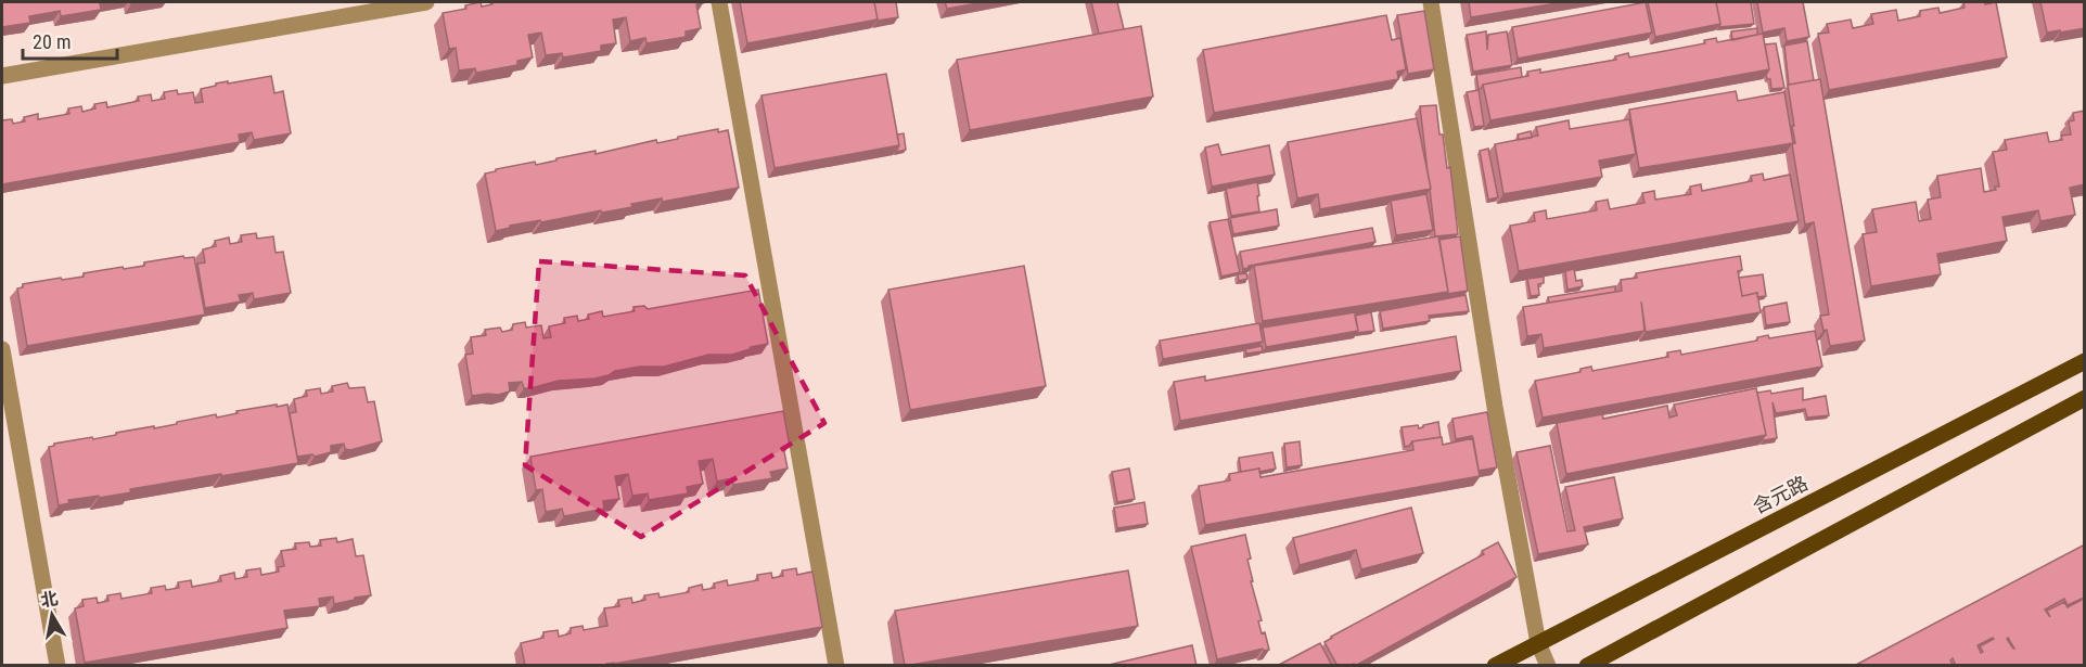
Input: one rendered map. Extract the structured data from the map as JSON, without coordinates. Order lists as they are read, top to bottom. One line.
{"streets":{"main road":["含元路"]},"scale_bar":"20 m","north":"top"}
